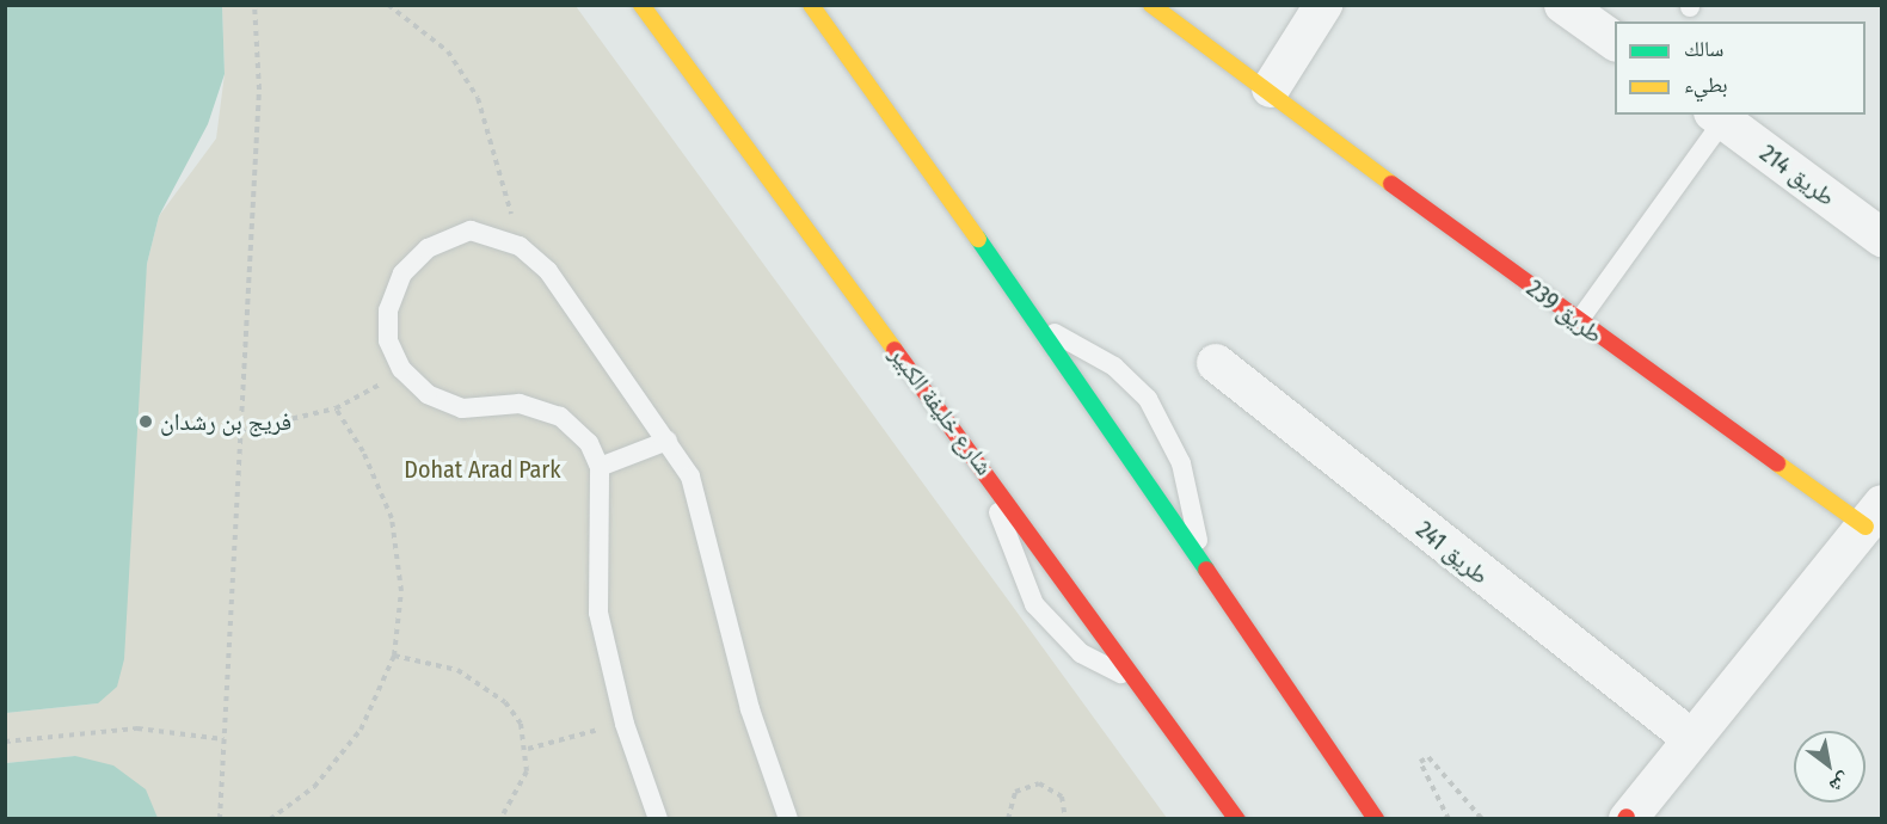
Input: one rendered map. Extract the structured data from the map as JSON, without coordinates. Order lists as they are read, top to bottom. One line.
{"streets":{"main road":["طريق 239","شارع خليفة الكبير"],"street":["طريق 214","طريق 241"]},"parks":["Dohat Arad Park"],"places":["فريج بن رشدان"],"legend":["سالك","بطيء"],"north":"bottom right"}
